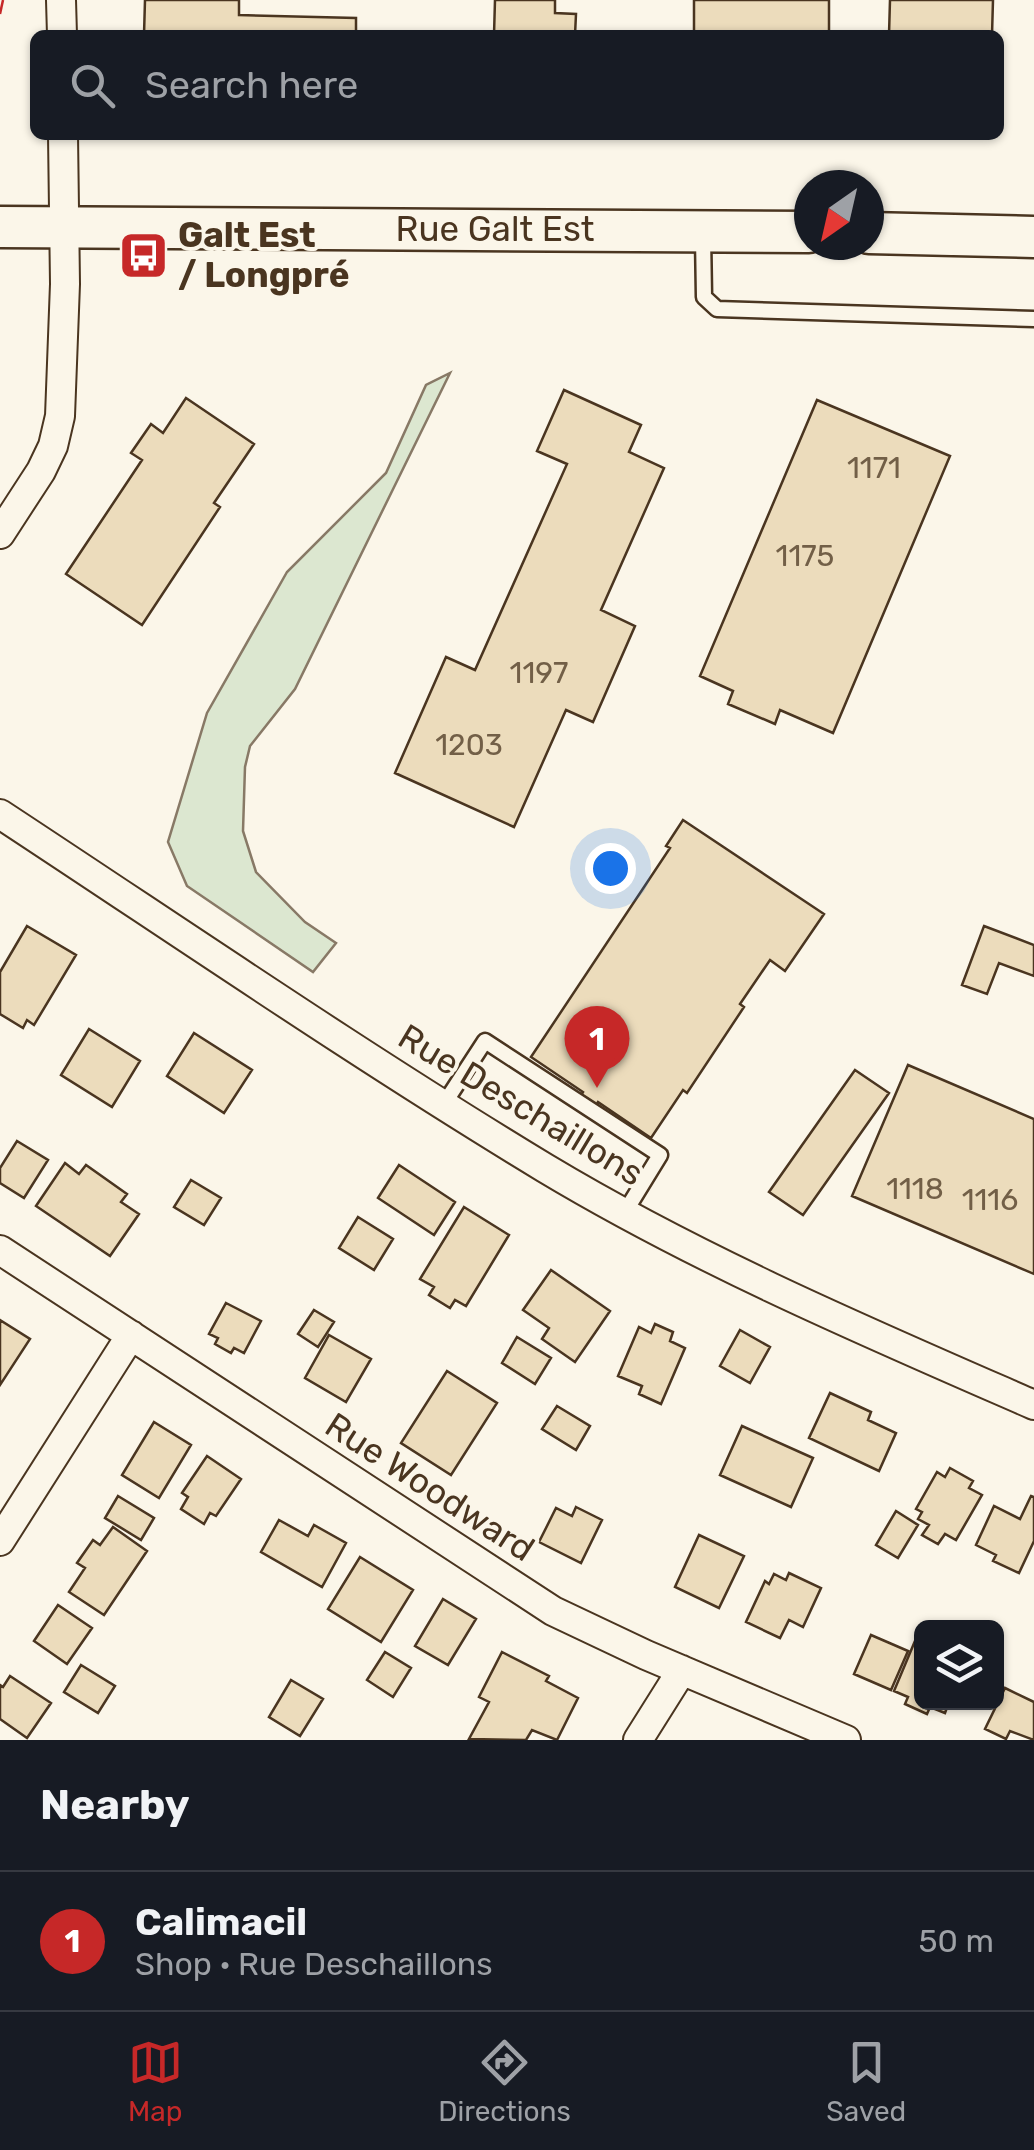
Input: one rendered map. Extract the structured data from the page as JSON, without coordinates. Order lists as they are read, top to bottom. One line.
{"streets":{"street":["Rue Galt Est","Rue Deschaillons","Rue Woodward"]},"places":{"bus stop":["Galt Est / Longpré"]},"house_numbers":["1171","1175","1197","1203","1118","1116"],"north":"bottom left","page":{"search":"Search here","pins":"1","heading":"Nearby","list":[{"mark":"1","name":"Calimacil","note":"Shop · Rue Deschaillons","value":"50 m"}],"nav":["Map","Directions","Saved"]}}
